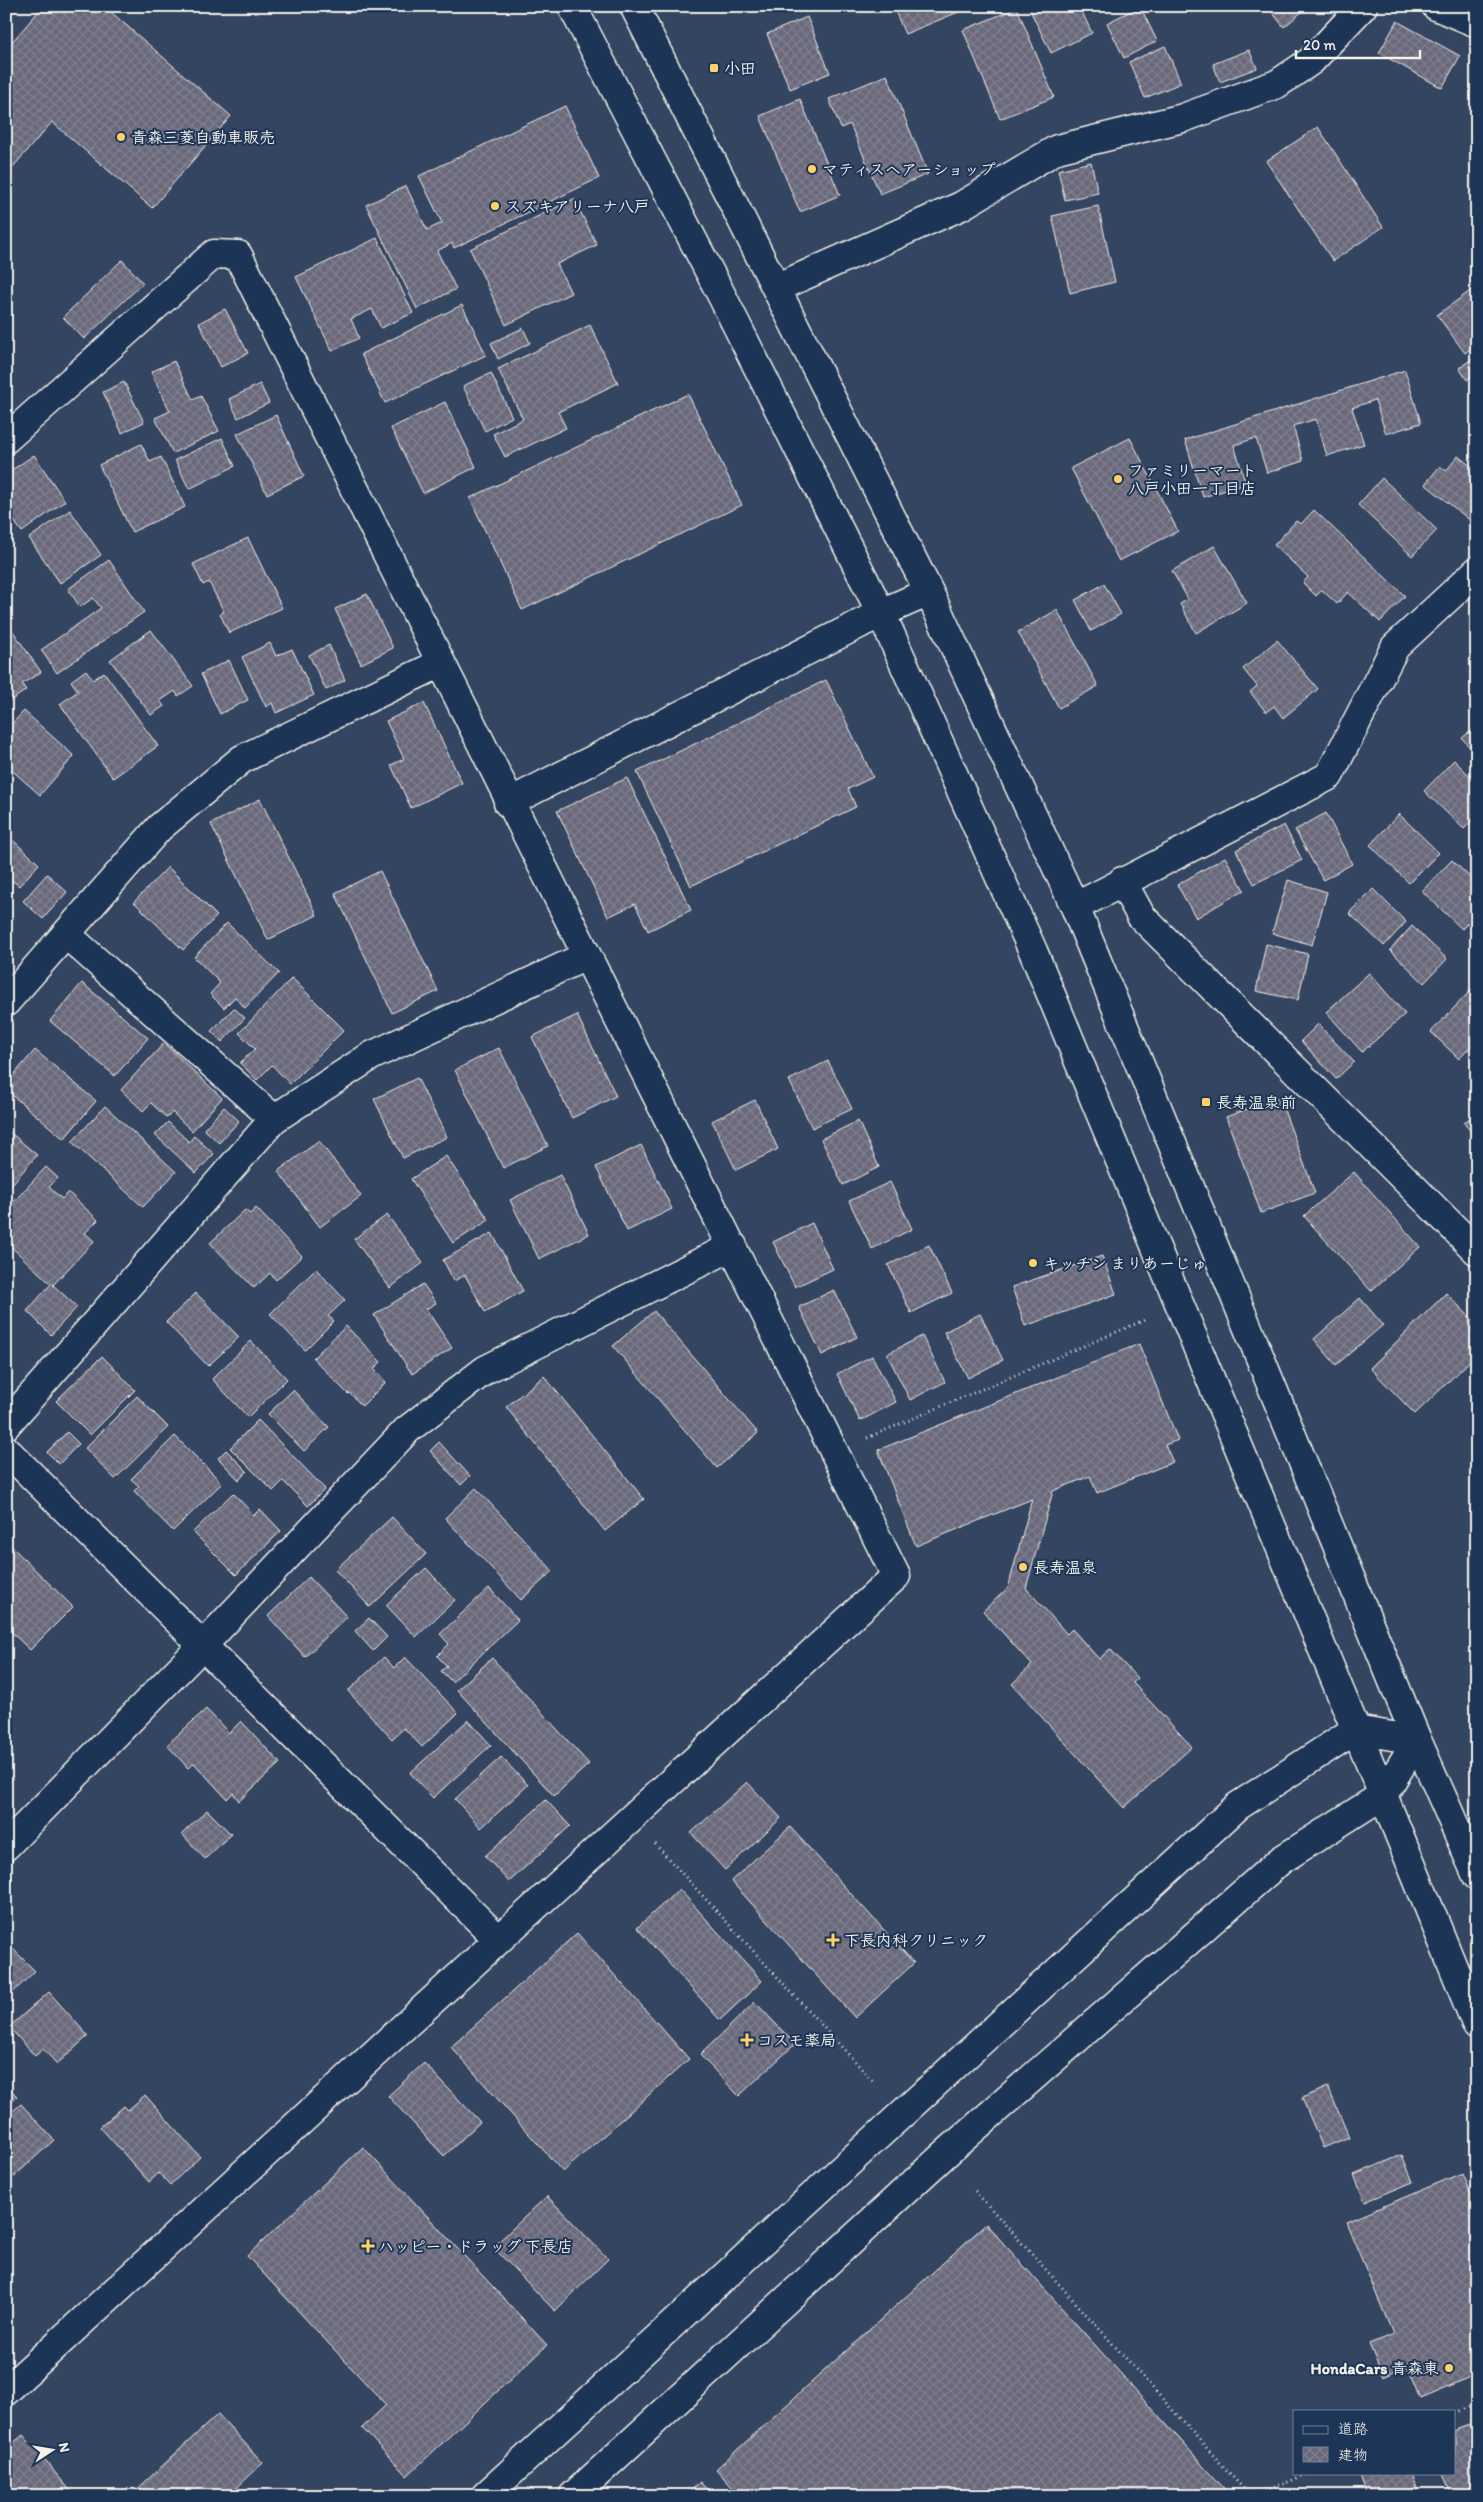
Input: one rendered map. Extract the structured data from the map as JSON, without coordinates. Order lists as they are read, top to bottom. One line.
{"places":{"transit":["小田","長寿温泉前"],"other":["青森三菱自動車販売","マティスヘアーショップ","スズキアリーナ八戸","ファミリーマート 八戸小田一丁目店","キッチン まりあーじゅ","長寿温泉","HondaCars 青森東"],"health":["下長内科クリニック","コスモ薬局","ハッピー・ドラッグ 下長店"]},"legend":["道路","建物"],"scale_bar":"20 m","north":"right"}
